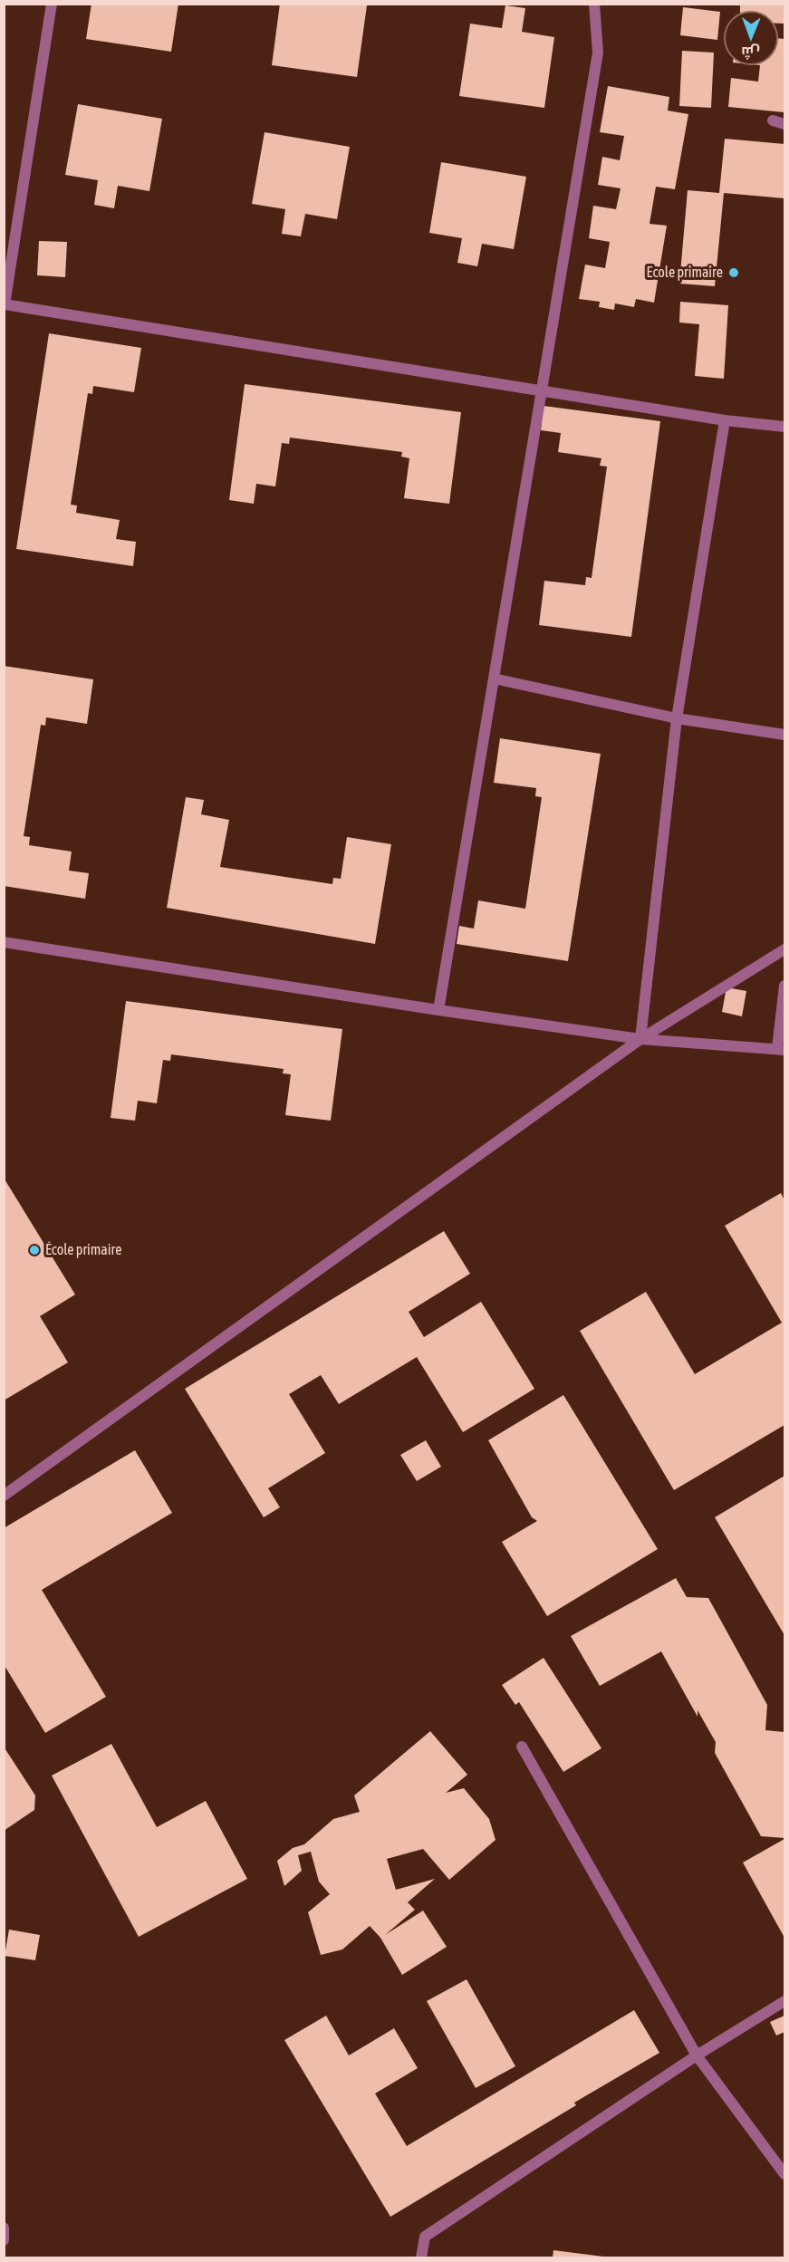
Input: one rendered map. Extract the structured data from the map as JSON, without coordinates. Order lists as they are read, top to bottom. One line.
{"places":["Ecole primaire","École primaire"],"north":"bottom"}
